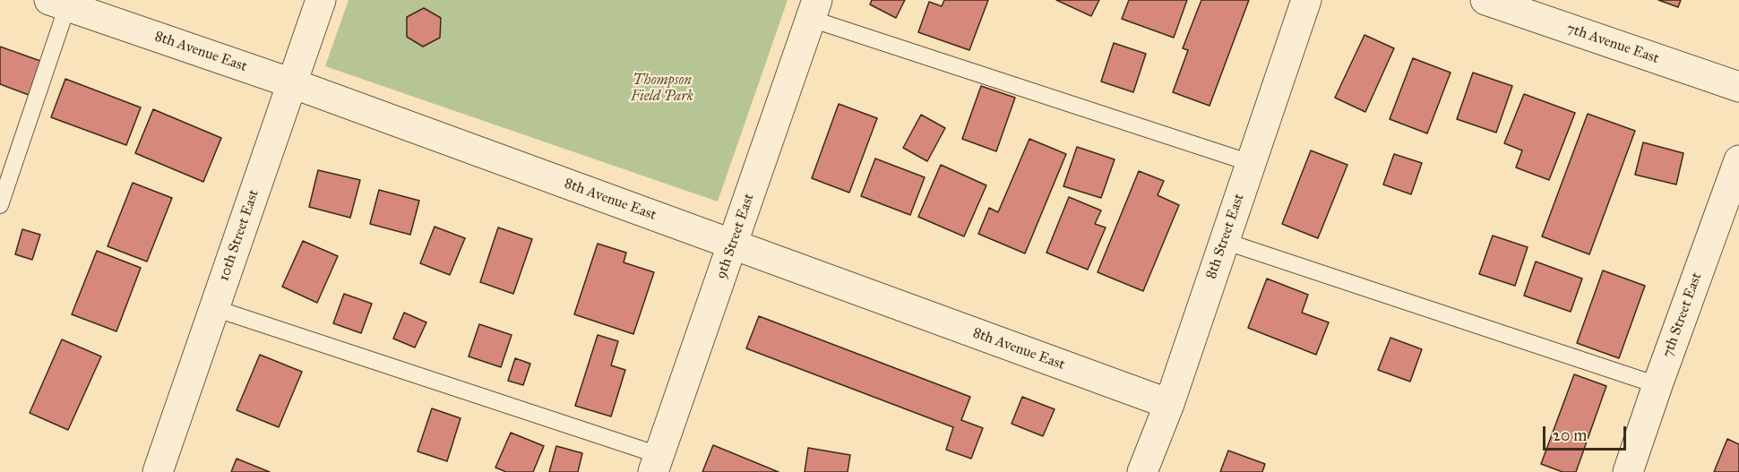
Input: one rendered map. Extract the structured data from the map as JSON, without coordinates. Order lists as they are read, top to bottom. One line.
{"streets":{"street":["7th Avenue East","8th Avenue East","10th Street East","9th Street East","8th Street East","7th Street East"]},"crossings":[["8th Avenue East","10th Street East"],["8th Avenue East","9th Street East"],["8th Avenue East","8th Street East"]],"parks":["Thompson Field Park"],"scale_bar":"20 m"}
